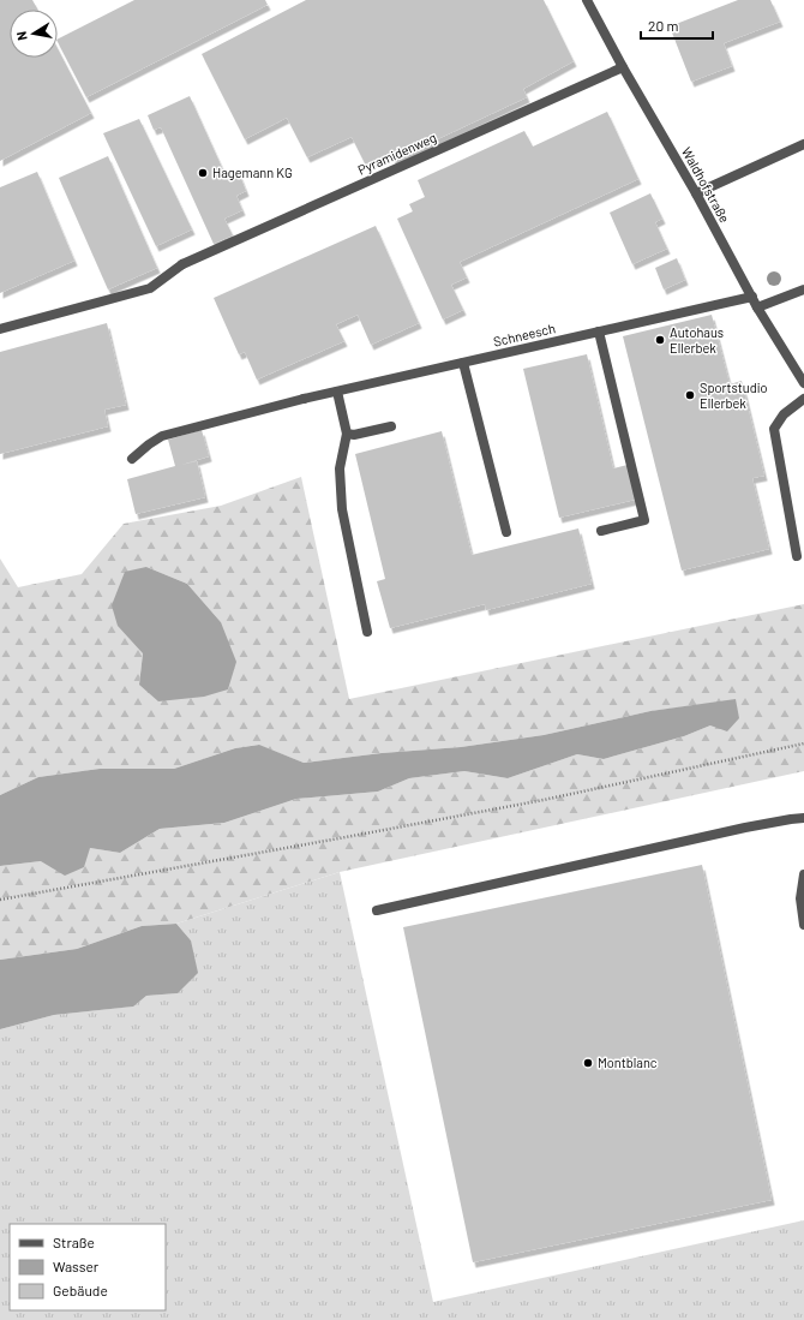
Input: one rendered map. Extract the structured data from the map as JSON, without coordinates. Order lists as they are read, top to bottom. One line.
{"streets":{"street":["Pyramidenweg","Waldhofstraße","Schneesch"]},"crossings":[["Pyramidenweg","Waldhofstraße"],["Waldhofstraße","Schneesch"]],"places":["Hagemann KG","Autohaus Ellerbek","Sportstudio Ellerbek","Montblanc"],"legend":["Straße","Wasser","Gebäude"],"scale_bar":"20 m","north":"left"}
